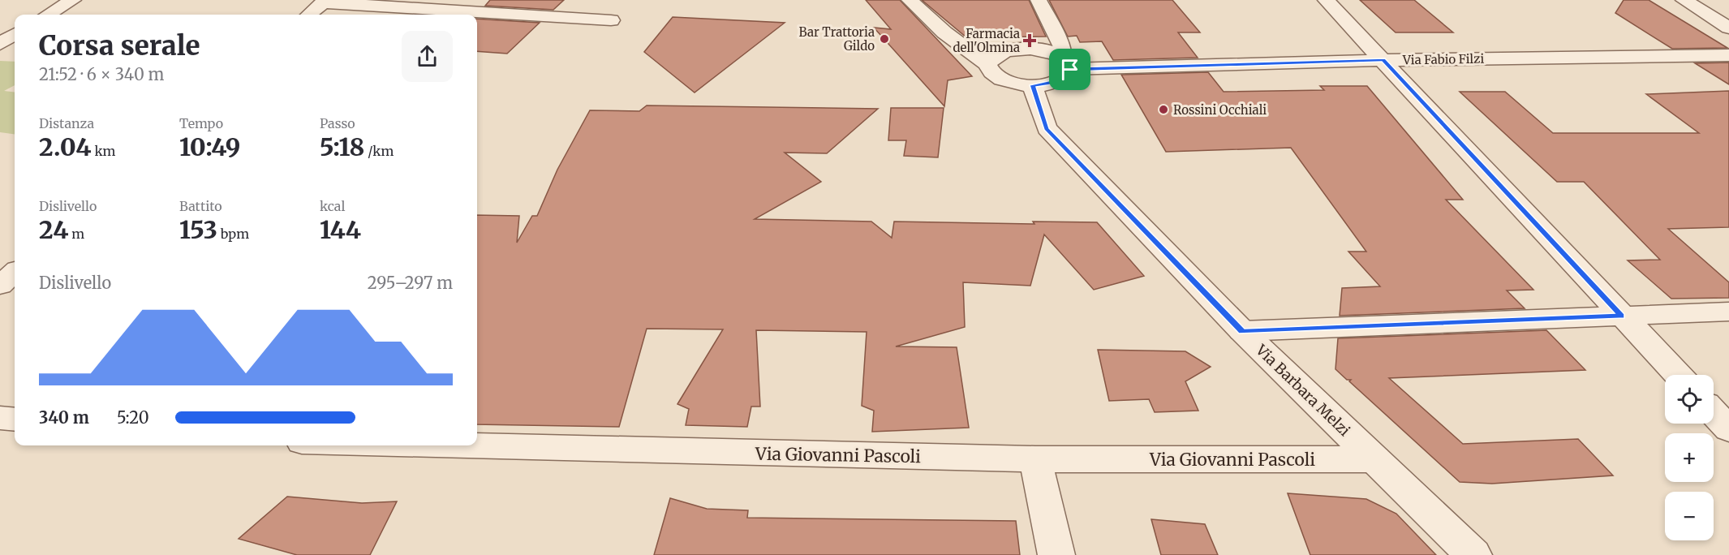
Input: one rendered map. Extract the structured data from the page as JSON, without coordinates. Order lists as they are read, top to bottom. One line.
{"streets":{"street":["Via Fabio Filzi","Via Barbara Melzi","Via Giovanni Pascoli"]},"crossings":[["Via Barbara Melzi","Via Giovanni Pascoli"]],"places":{"other":["Bar Trattoria Gildo","Rossini Occhiali"],"health":["Farmacia dell'Olmina"]},"page":{"heading":["Corsa serale","21:52 · 6 × 340 m"],"stats":[["Distanza","2.04 km"],["Tempo","10:49"],["Passo","5:18 /km"],["Dislivello","24 m"],["Battito","153 bpm"],["kcal","144"]],"chart":["Dislivello","295–297 m"],"map_buttons":["+","−"],"list":[{"name":"340 m","note":"5:20"}]}}
